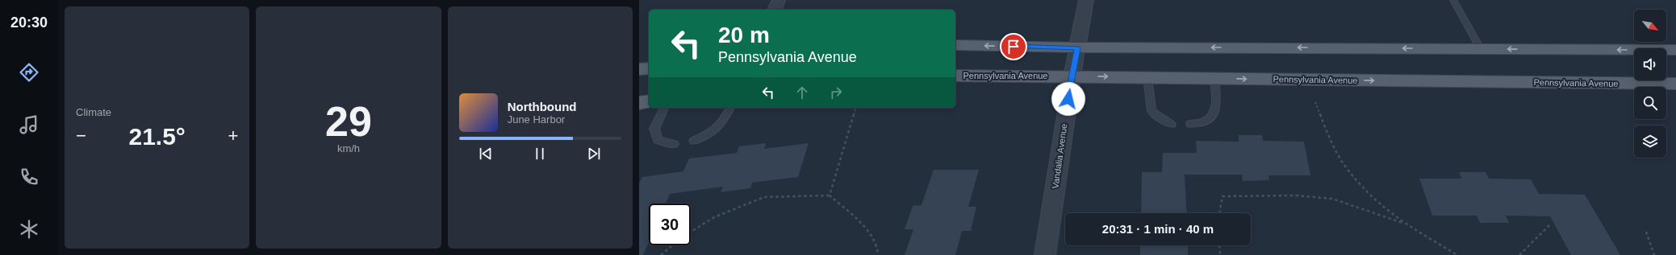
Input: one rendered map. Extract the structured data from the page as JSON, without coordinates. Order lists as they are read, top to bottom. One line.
{"streets":{"main road":["Pennsylvania Avenue"],"street":["Vandalia Avenue"]},"crossings":[["Pennsylvania Avenue","Vandalia Avenue"]],"north":"bottom right","page":{"tabs":"20:30","tile":["Climate",["29","km/h"]],"turn":["20 m","Pennsylvania Avenue"],"song":["Northbound","June Harbor"],"heat":["−","21.5°","+"],"limit":"30","trip":"20:31 · 1 min · 40 m"}}
